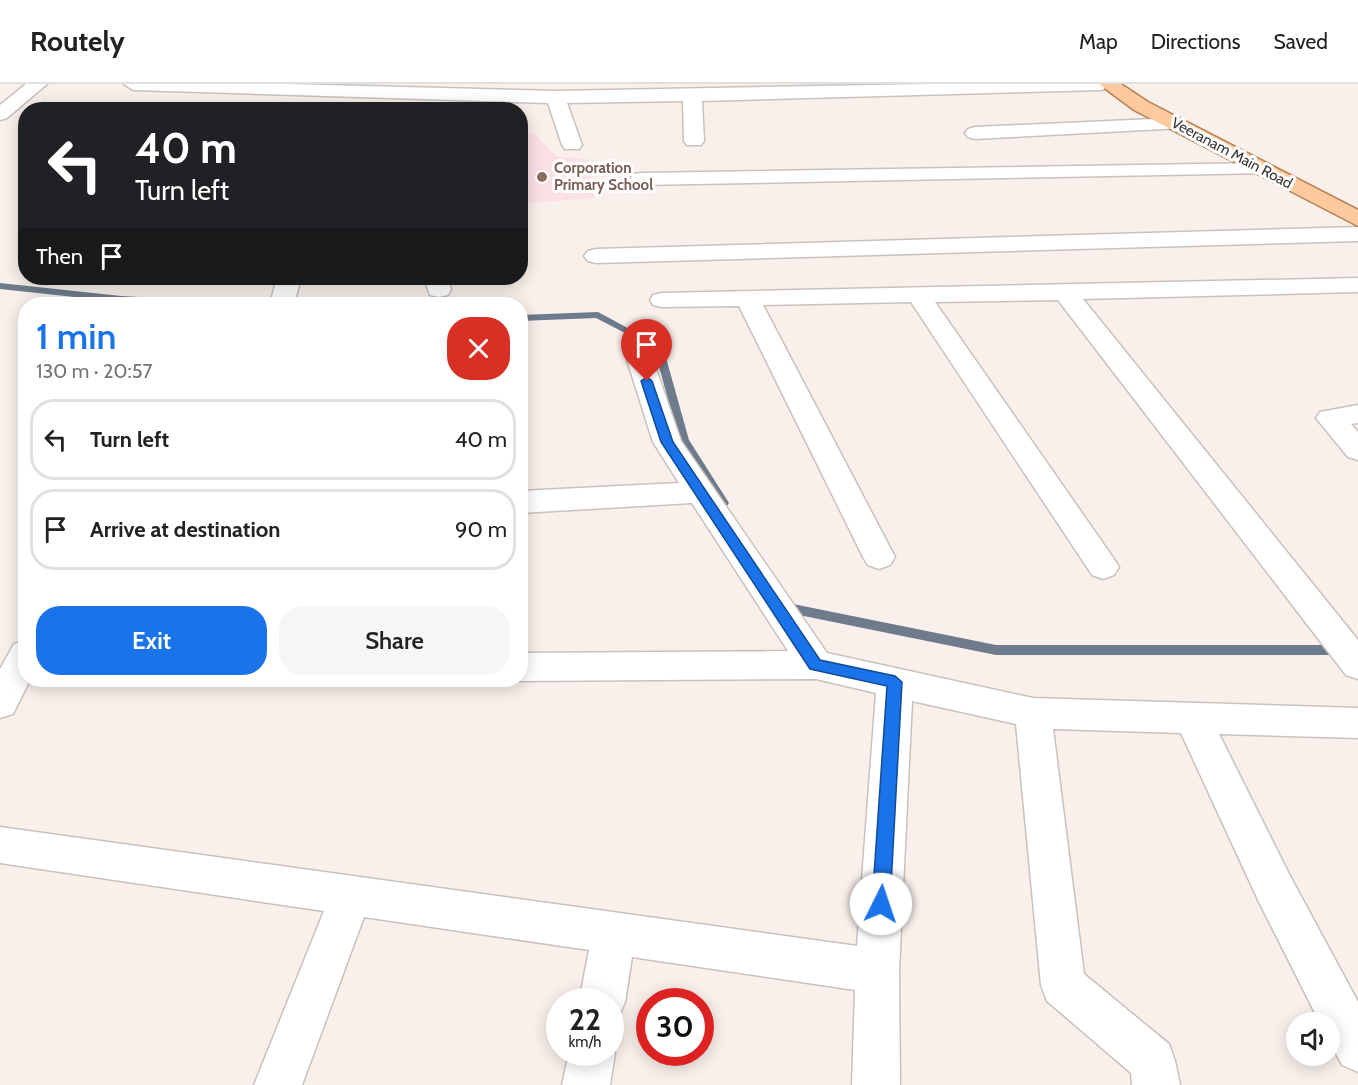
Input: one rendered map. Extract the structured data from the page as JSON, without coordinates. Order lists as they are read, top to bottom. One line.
{"streets":{"main road":["Veeranam Main Road"]},"places":["Corporation Primary School"],"page":{"header":"Routely","nav":["Map","Directions","Saved"],"turn":["40 m","Turn left"],"then":"Then","heading":["1 min","130 m · 20:57"],"list":[{"name":"Turn left","value":"40 m"},{"name":"Arrive at destination","value":"90 m"}],"buttons":["Exit","Share"],"speed":"22 km/h","limit":"30"}}
